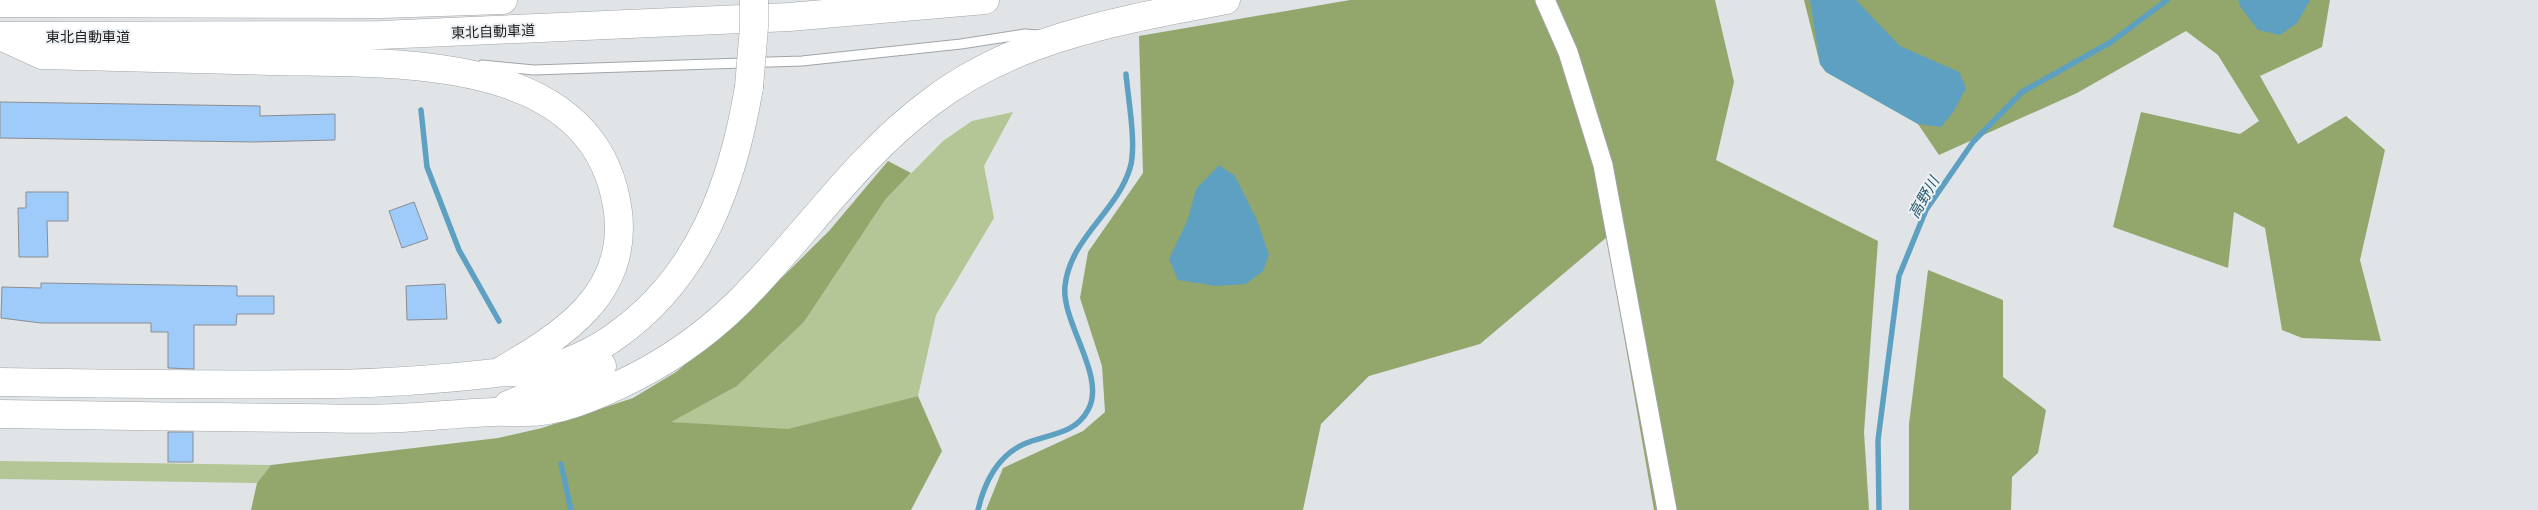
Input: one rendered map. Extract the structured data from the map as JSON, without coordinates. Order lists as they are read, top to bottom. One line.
{"streets":{"highway":["東北自動車道"]},"water":["高野川"]}
